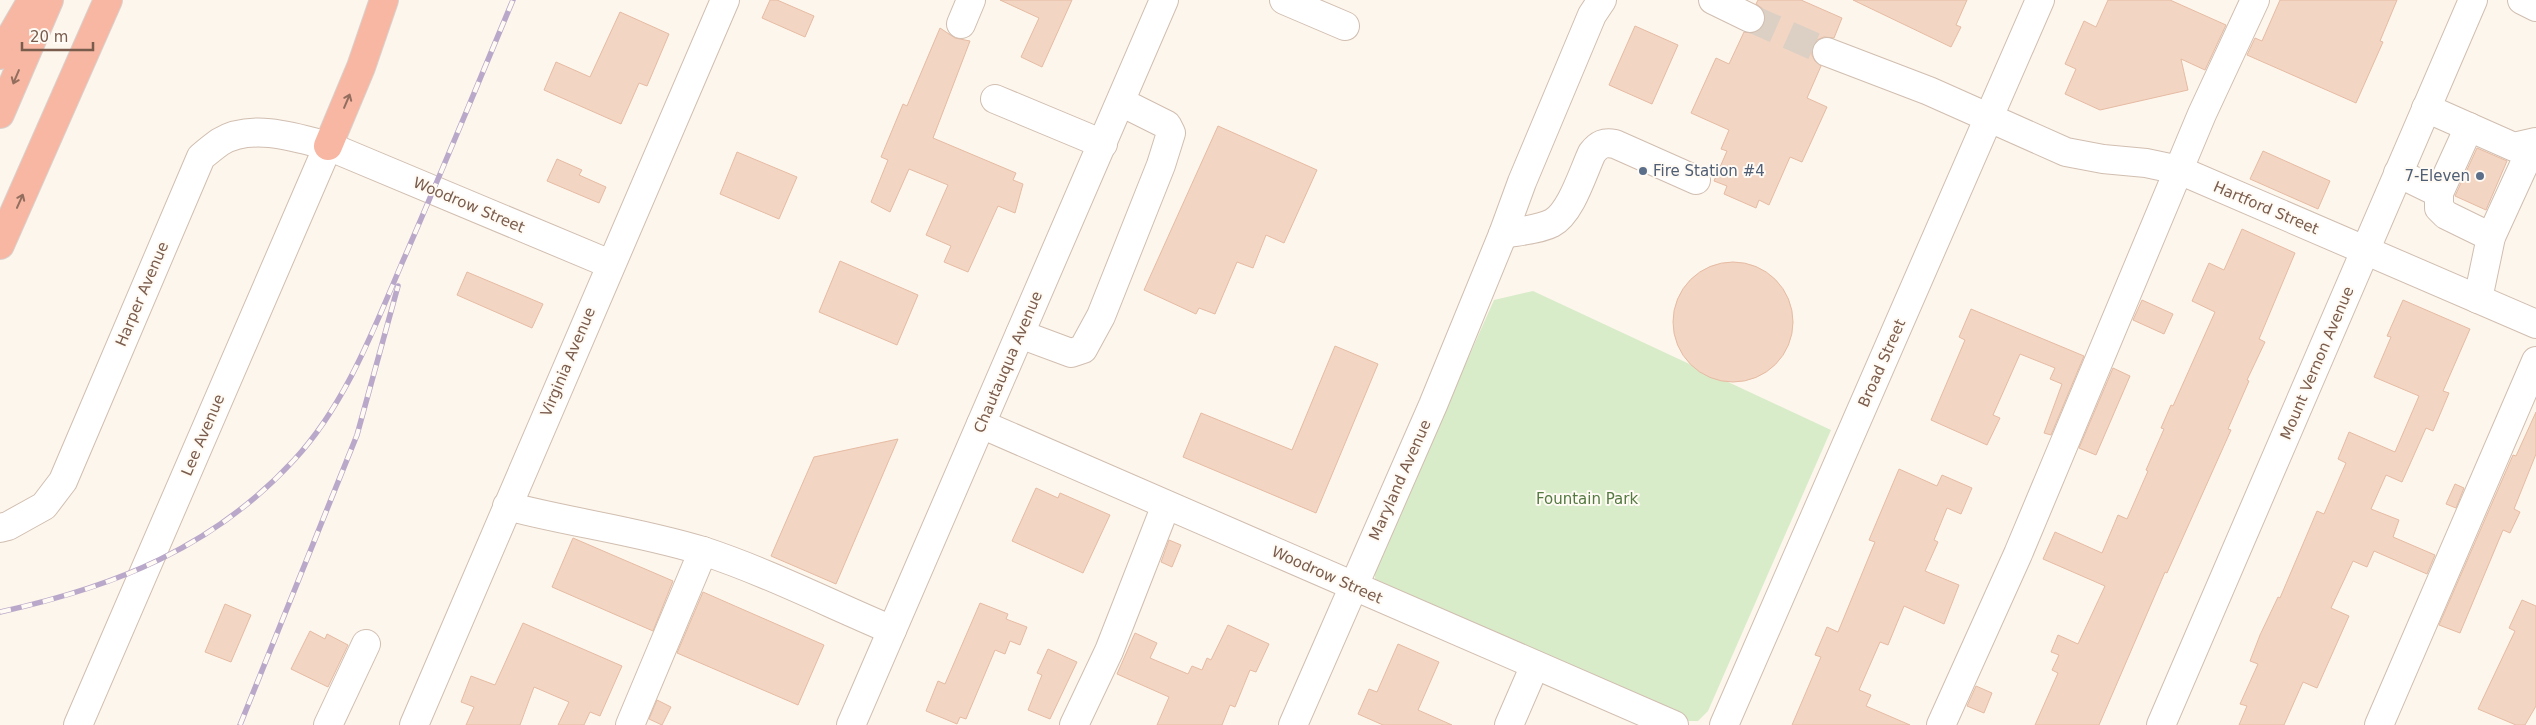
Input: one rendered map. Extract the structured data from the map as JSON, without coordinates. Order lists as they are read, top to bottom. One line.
{"streets":{"street":["Woodrow Street","Hartford Street","Harper Avenue","Virginia Avenue","Chautauqua Avenue","Broad Street","Mount Vernon Avenue","Lee Avenue","Maryland Avenue"]},"crossings":[["Woodrow Street","Harper Avenue"],["Woodrow Street","Virginia Avenue"],["Woodrow Street","Chautauqua Avenue"],["Woodrow Street","Lee Avenue"],["Woodrow Street","Maryland Avenue"],["Hartford Street","Broad Street"],["Hartford Street","Mount Vernon Avenue"],["Harper Avenue","Lee Avenue"]],"parks":["Fountain Park"],"places":["Fire Station #4","7-Eleven"],"scale_bar":"20 m"}
